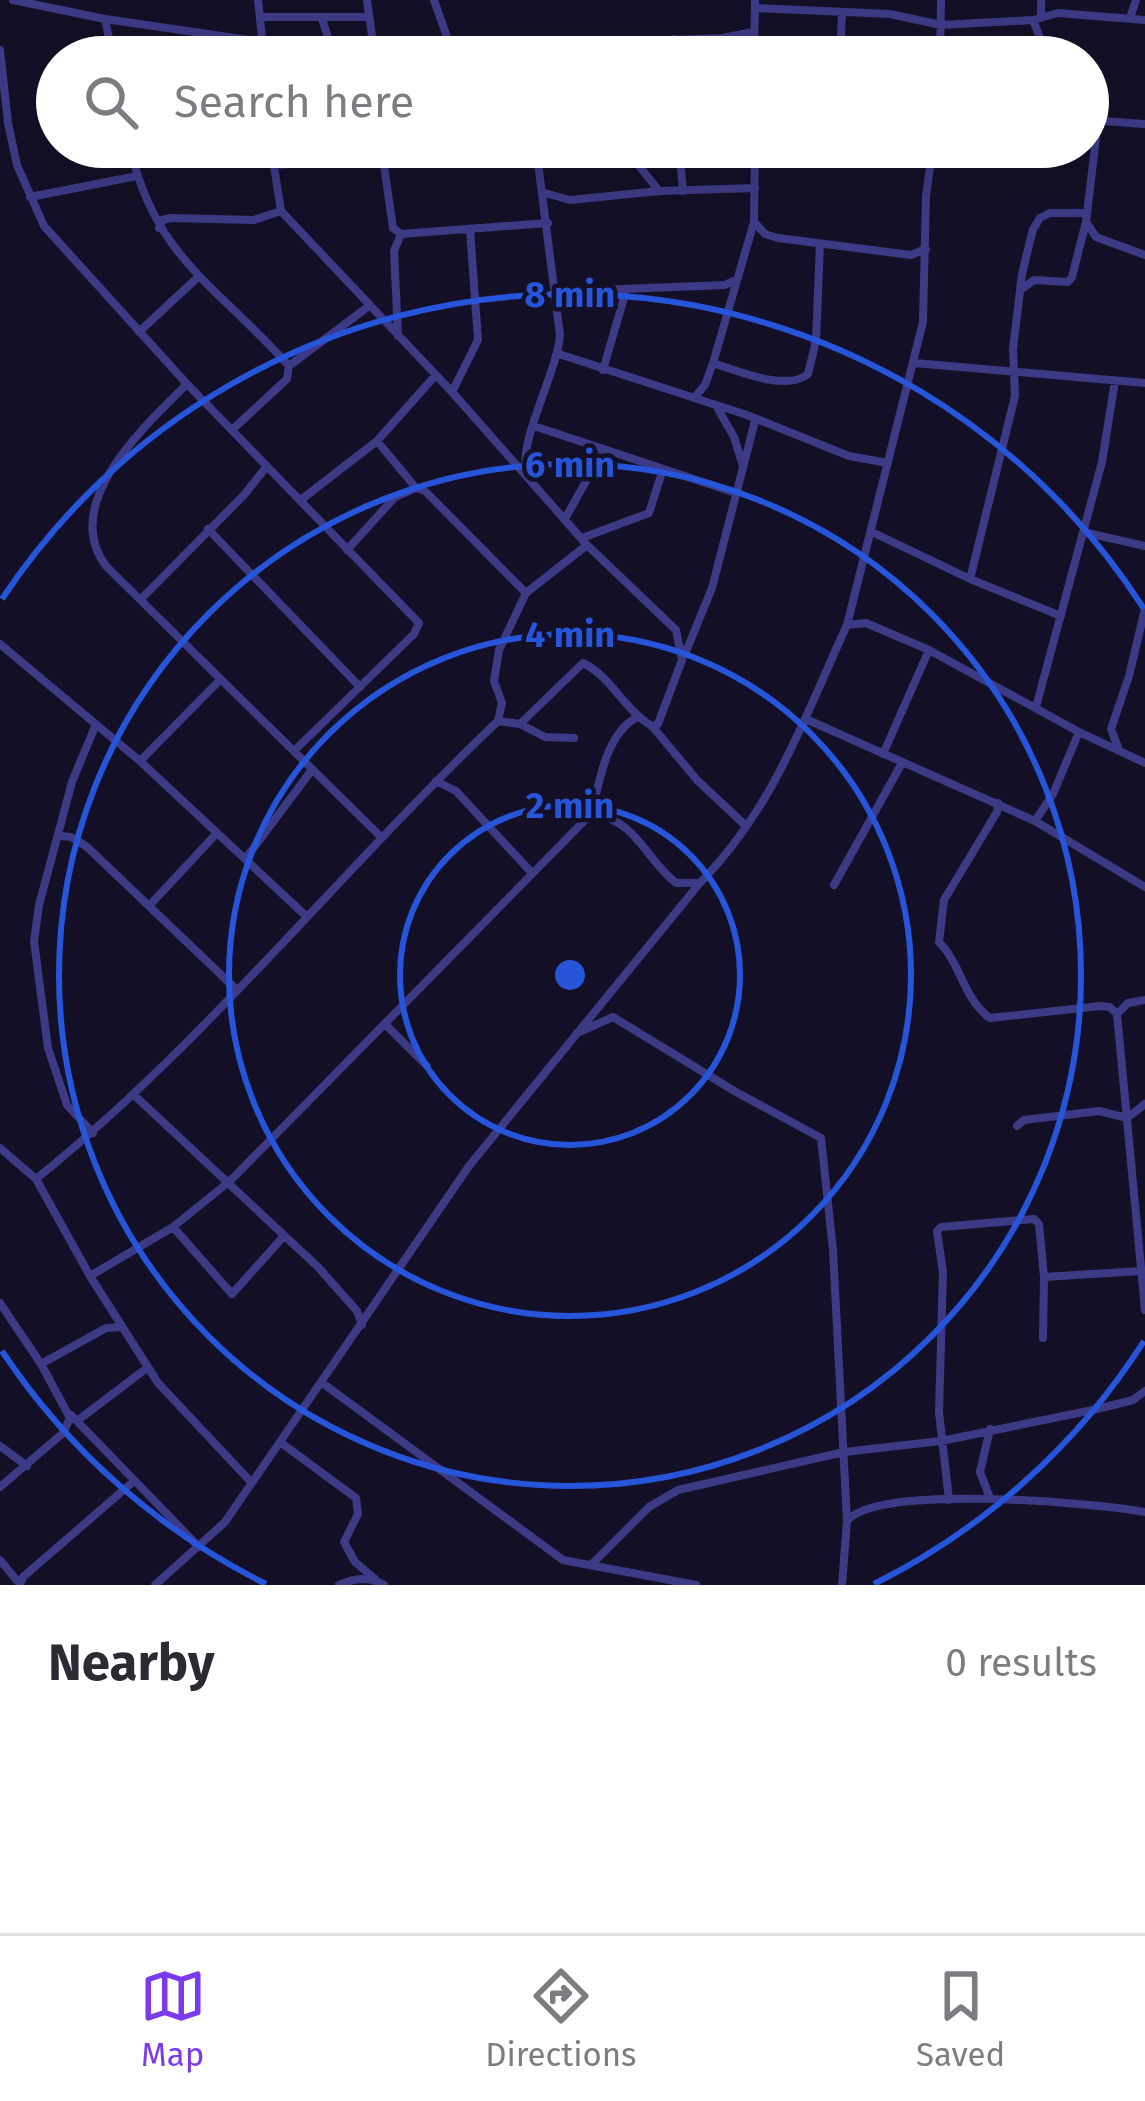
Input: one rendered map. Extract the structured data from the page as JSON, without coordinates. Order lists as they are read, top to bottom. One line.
{"page":{"search":"Search here","heading":["Nearby","0 results"],"nav":["Map","Directions","Saved"]},"rings":["8 min","6 min","4 min","2 min"]}
